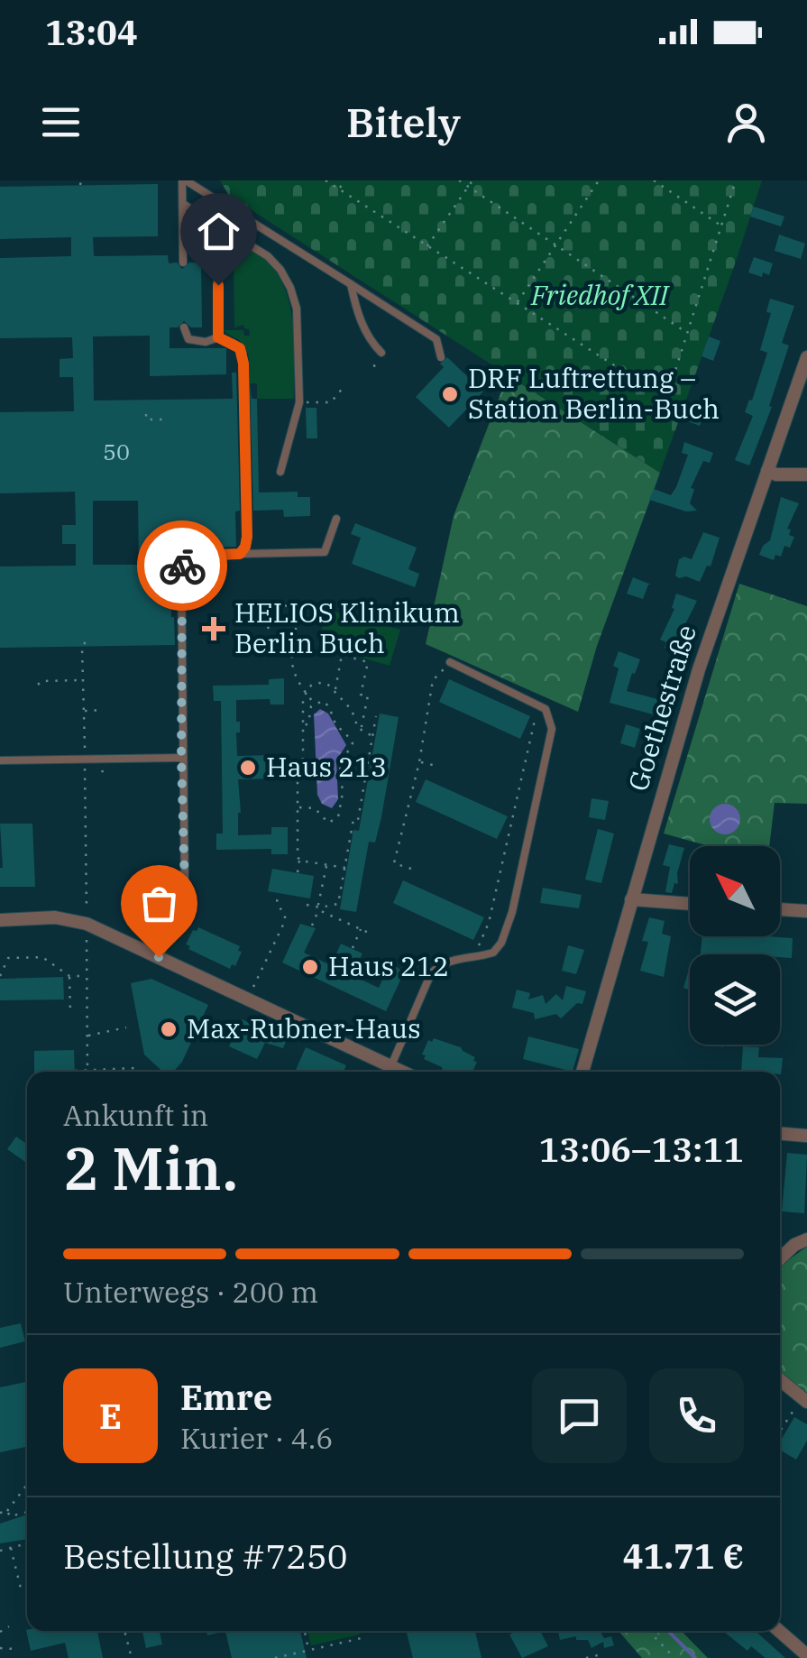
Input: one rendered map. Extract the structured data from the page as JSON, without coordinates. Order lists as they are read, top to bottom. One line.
{"streets":{"street":["Goethestraße"]},"parks":["Friedhof XII"],"places":{"other":["DRF Luftrettung – Station Berlin-Buch","Haus 213","Haus 212","Max-Rubner-Haus"],"health":["HELIOS Klinikum Berlin Buch"]},"house_numbers":["50"],"north":"top left","page":{"status":"13:04","header":"Bitely","heading":["2 Min.","Ankunft in","13:06–13:11"],"panel":["Emre","Kurier · 4.6","Bestellung #7250","41.71 €"],"bar":"Unterwegs · 200 m","round":"E"}}
